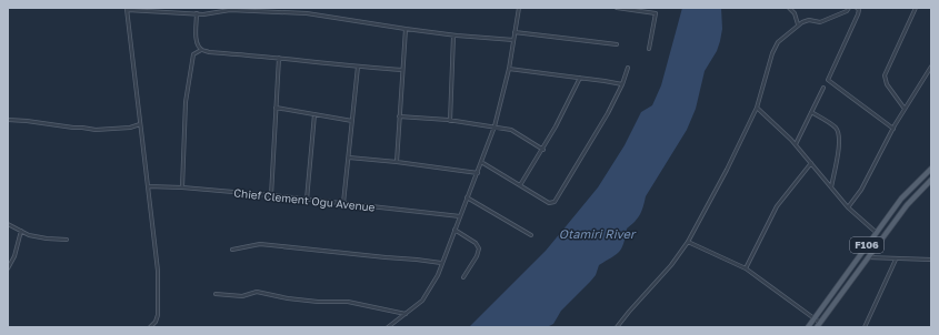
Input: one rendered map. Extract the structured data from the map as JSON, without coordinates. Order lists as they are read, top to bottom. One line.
{"streets":{"main road":["F106"],"street":["Chief Clement Ogu Avenue"]},"water":["Otamiri River"]}
